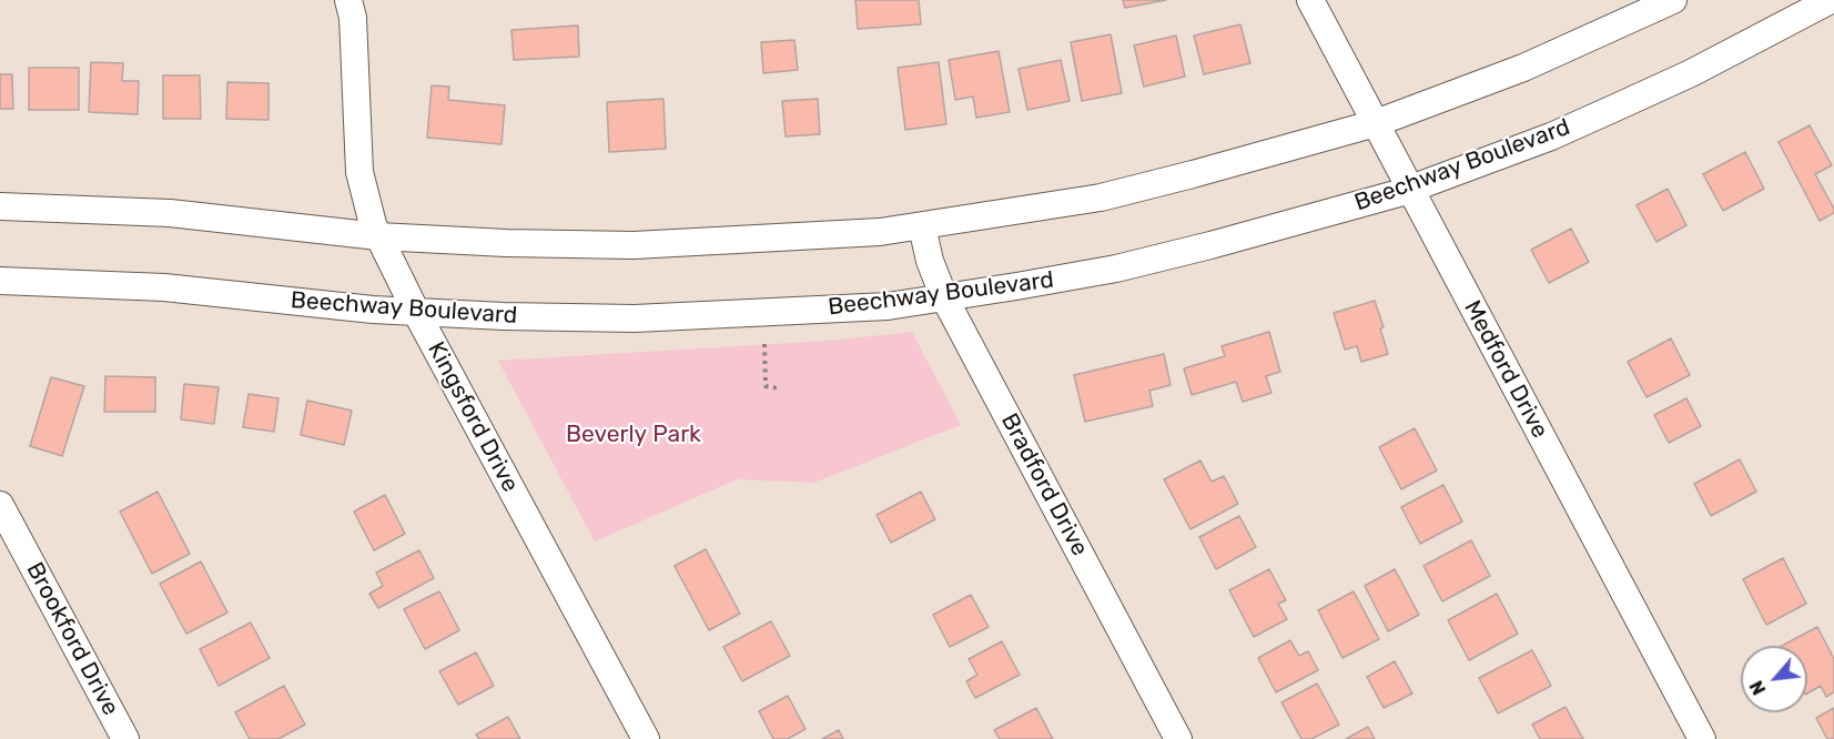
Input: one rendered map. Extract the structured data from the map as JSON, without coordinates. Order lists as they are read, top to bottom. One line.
{"streets":{"street":["Beechway Boulevard","Medford Drive","Kingsford Drive","Bradford Drive","Brookford Drive"]},"crossings":[["Beechway Boulevard","Medford Drive"],["Beechway Boulevard","Kingsford Drive"],["Beechway Boulevard","Bradford Drive"]],"parks":["Beverly Park"],"north":"bottom left"}
